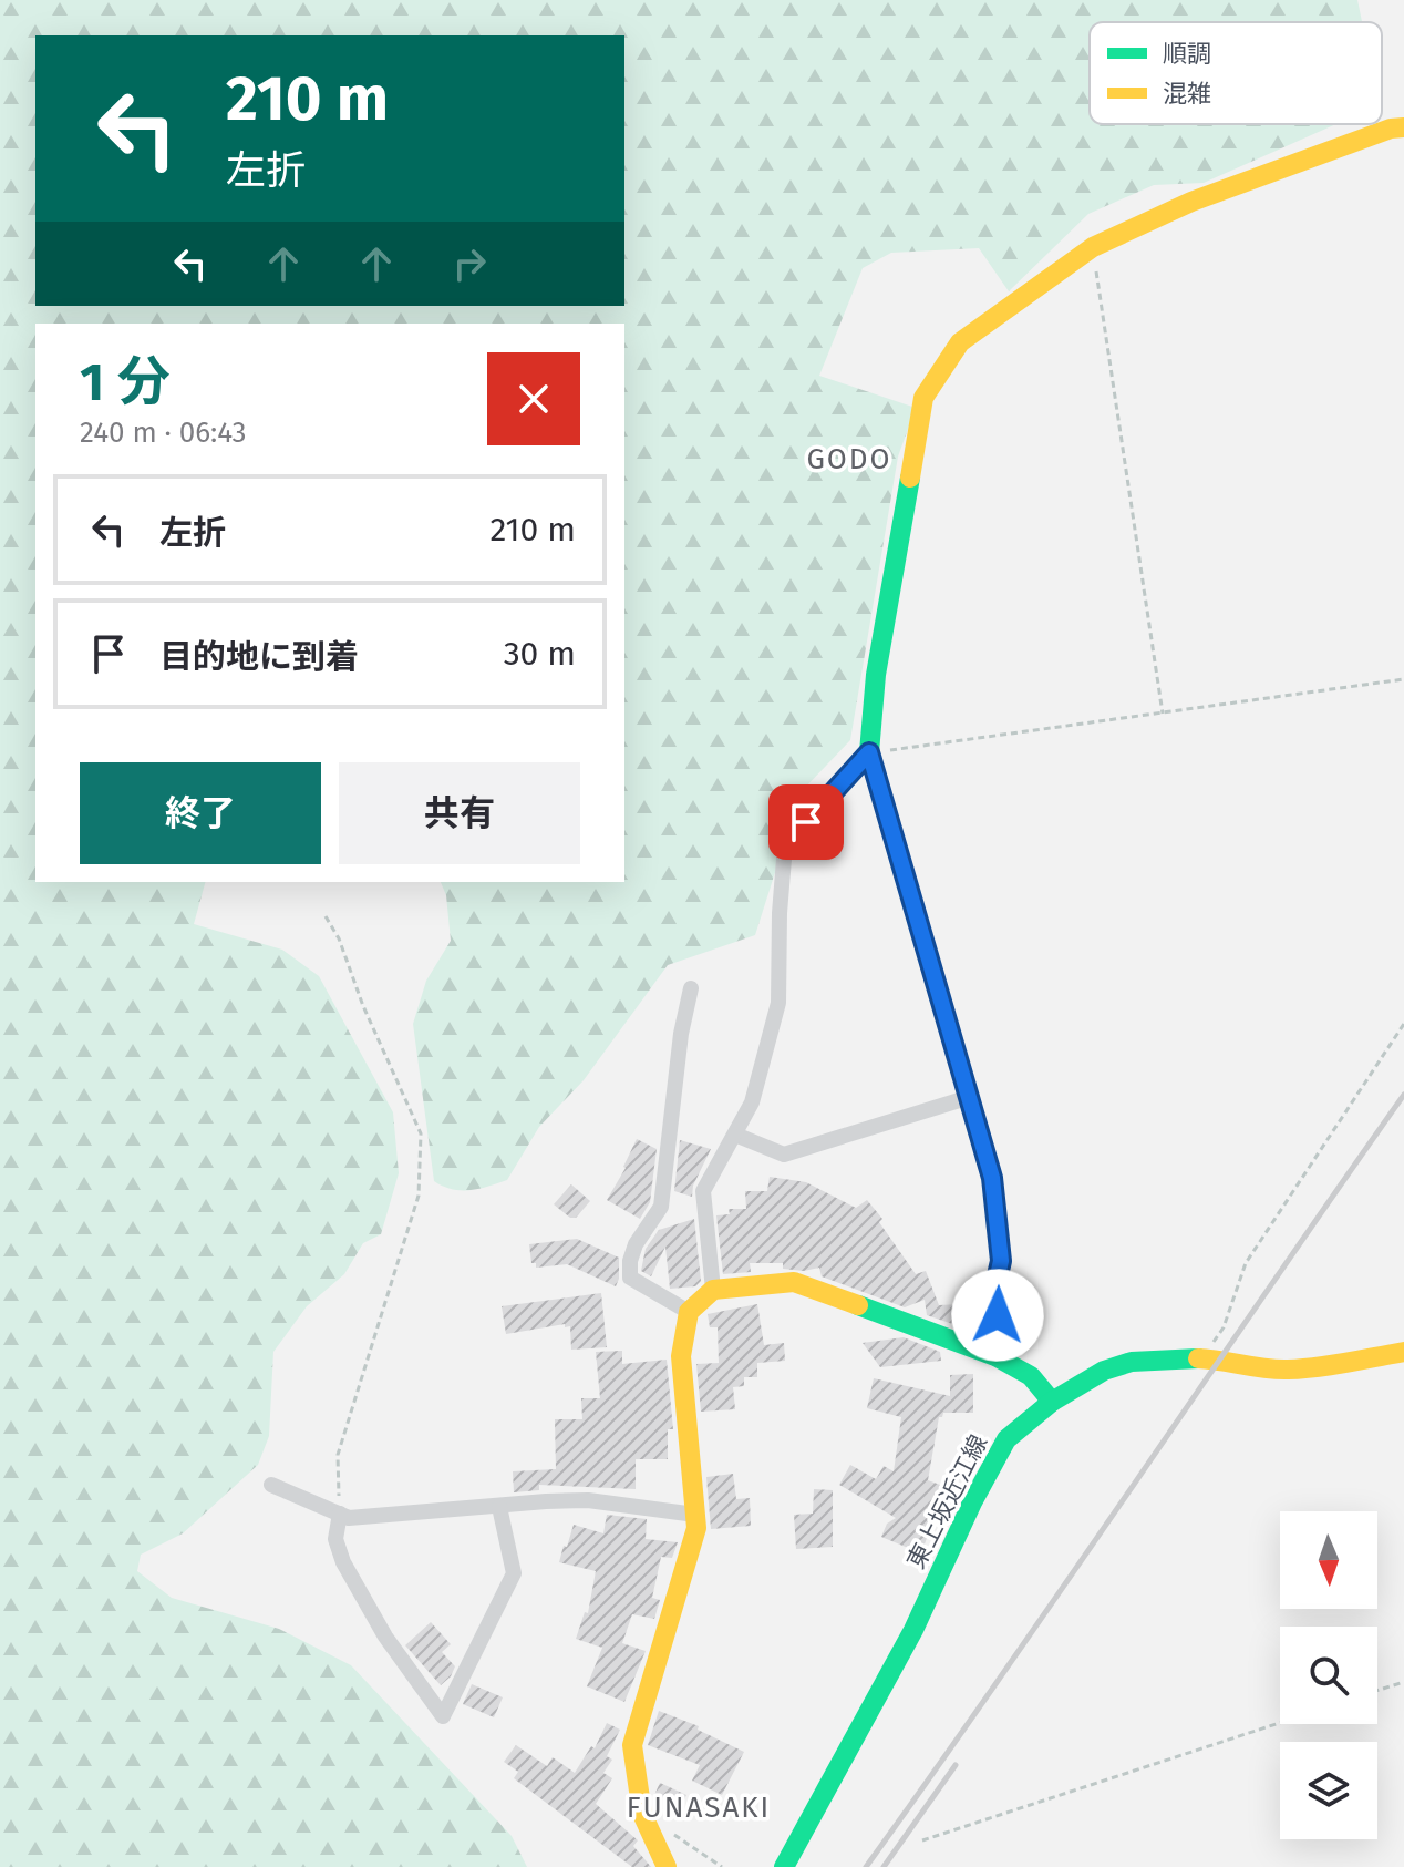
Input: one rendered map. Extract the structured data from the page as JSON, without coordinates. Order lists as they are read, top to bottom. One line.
{"streets":{"street":["東上坂近江線"]},"districts":["GODO","FUNASAKI"],"legend":["順調","混雑"],"north":"bottom","page":{"turn":["210 m","左折"],"heading":["1 分","240 m · 06:43"],"list":[{"name":"左折","value":"210 m"},{"name":"目的地に到着","value":"30 m"}],"buttons":["終了","共有"]}}
